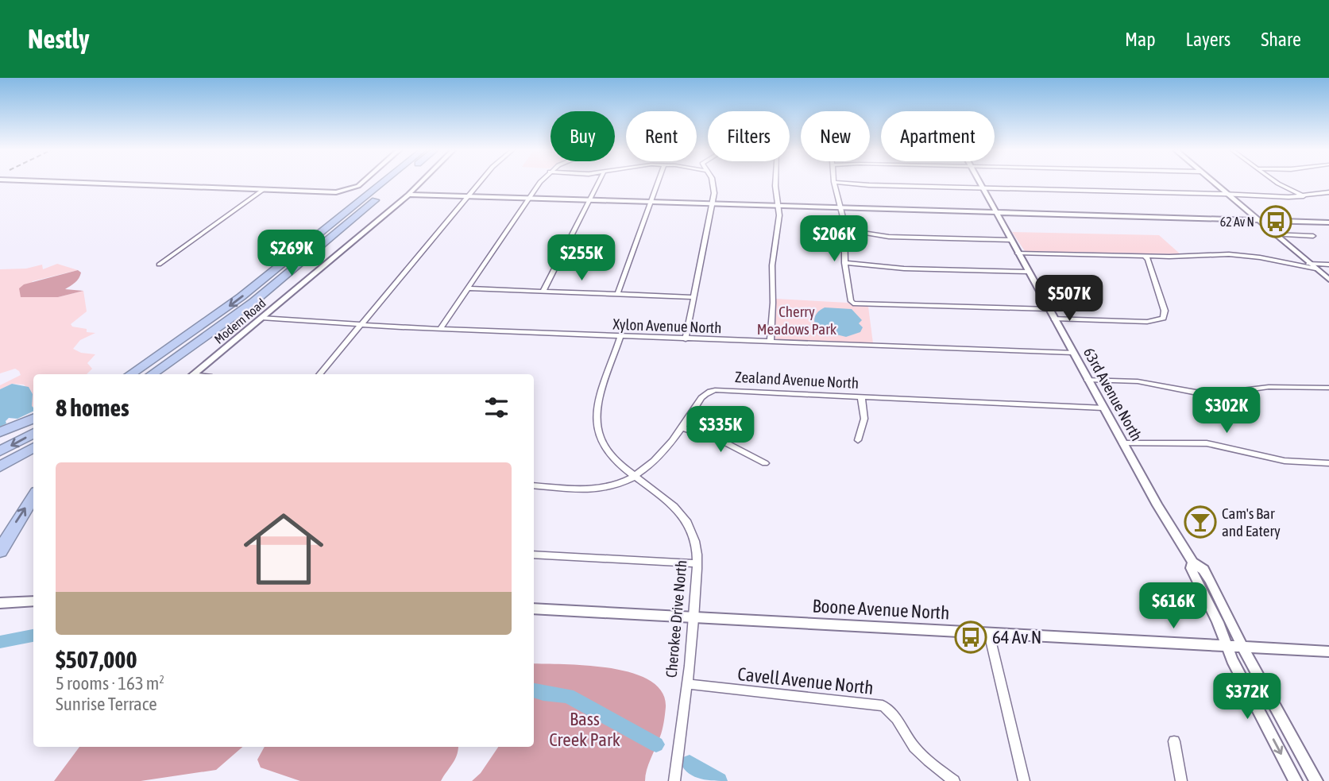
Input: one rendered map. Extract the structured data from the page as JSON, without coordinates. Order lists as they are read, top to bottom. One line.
{"streets":{"street":["Modern Road","Xylon Avenue North","Zealand Avenue North","63rd Avenue North","Boone Avenue North","Cherokee Drive North","Cavell Avenue North"]},"crossings":[["Modern Road","Xylon Avenue North"],["Xylon Avenue North","63rd Avenue North"],["Xylon Avenue North","Cherokee Drive North"],["Zealand Avenue North","63rd Avenue North"],["Zealand Avenue North","Cherokee Drive North"],["63rd Avenue North","Boone Avenue North"],["Boone Avenue North","Cherokee Drive North"],["Cherokee Drive North","Cavell Avenue North"]],"parks":["Cherry Meadows Park","Bass Creek Park"],"places":{"bus stop":["62 Av N","64 Av N"],"bar":["Cam's Bar and Eatery"]},"page":{"header":"Nestly","nav":["Map","Layers","Share"],"chip":["Buy","Rent","Filters","New","Apartment"],"price":["$206K","$269K","$255K","$507K","$302K","$335K","$616K","$372K"],"heading":"8 homes","list":[{"name":"$507,000","note":"5 rooms · 163 m² · Sunrise Terrace"}]}}
